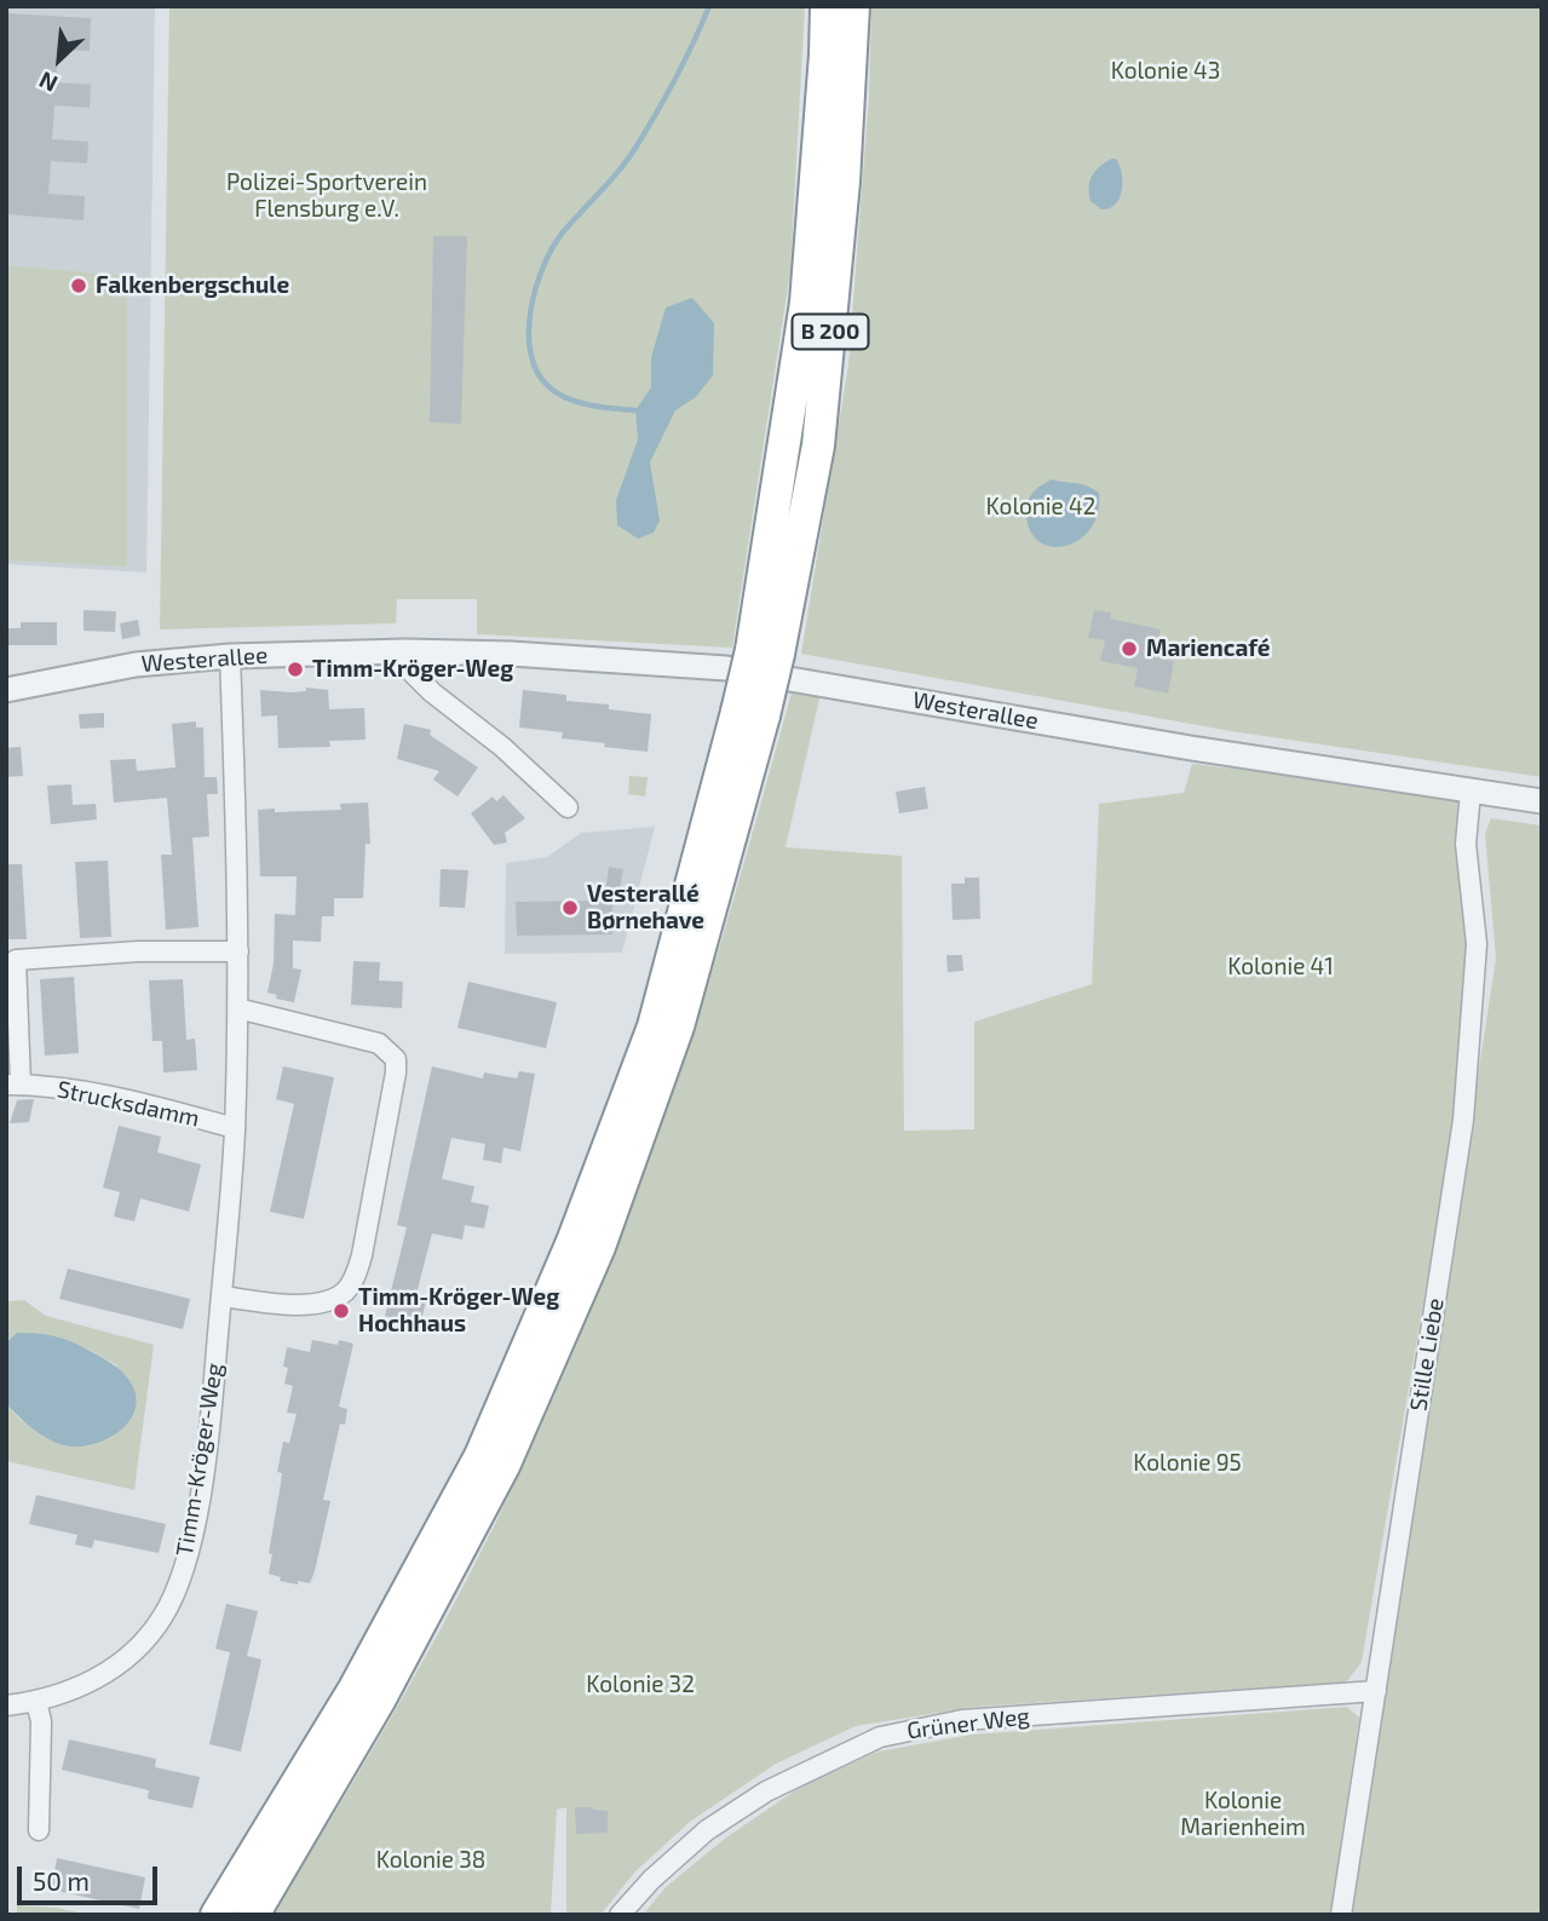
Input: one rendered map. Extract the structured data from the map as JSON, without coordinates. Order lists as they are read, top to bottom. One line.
{"streets":{"highway":["B 200"],"street":["Westerallee","Strucksdamm","Stille Liebe","Timm-Kröger-Weg","Grüner Weg"]},"crossings":[["Westerallee","Stille Liebe"],["Westerallee","Timm-Kröger-Weg"],["Strucksdamm","Timm-Kröger-Weg"],["Stille Liebe","Grüner Weg"]],"parks":["Kolonie 43","Polizei-Sportverein Flensburg e.V.","Kolonie 42","Kolonie 41","Kolonie 95","Kolonie 32","Kolonie Marienheim","Kolonie 38"],"places":["Falkenbergschule","Mariencafé","Timm-Kröger-Weg","Vesterallé Børnehave","Timm-Kröger-Weg Hochhaus"],"scale_bar":"50 m","north":"bottom left"}
